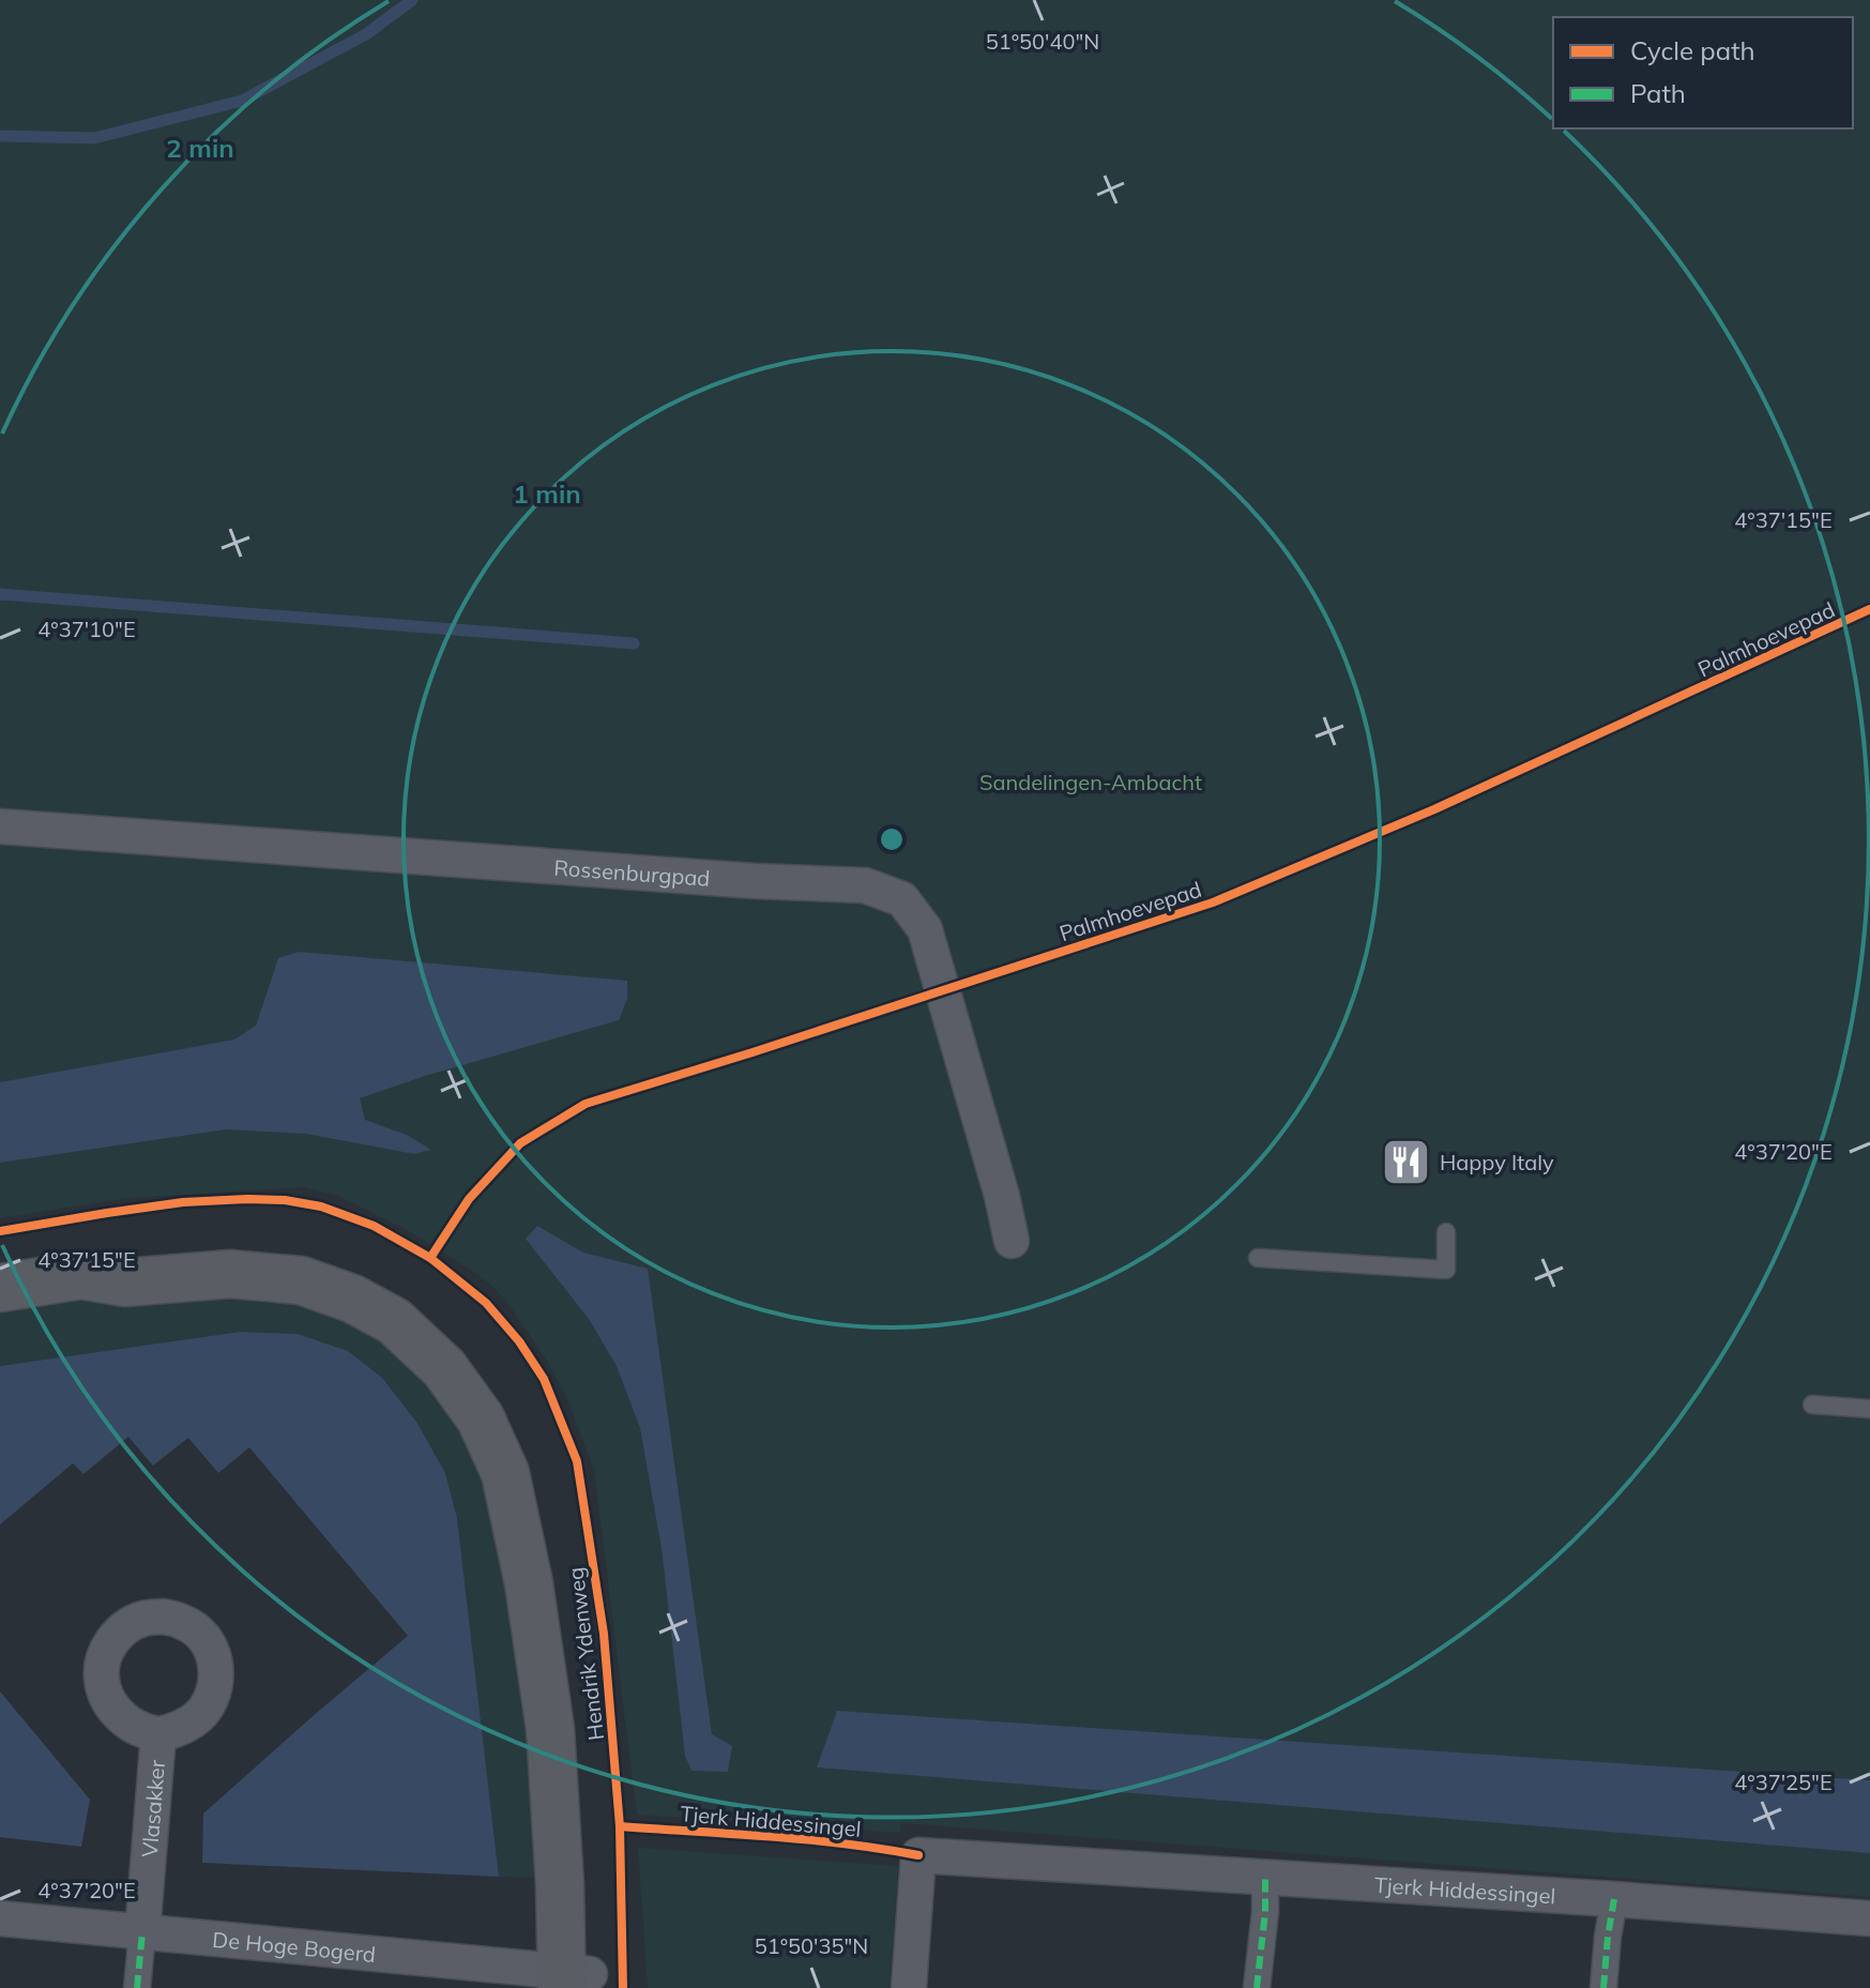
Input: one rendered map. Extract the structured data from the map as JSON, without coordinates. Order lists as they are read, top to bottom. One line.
{"streets":{"main road":["Hendrik Ydenweg"],"street":["Rossenburgpad","Vlasakker","Tjerk Hiddessingel","De Hoge Bogerd"],"cycle path":["Palmhoevepad"]},"crossings":[["Hendrik Ydenweg","De Hoge Bogerd"],["Vlasakker","De Hoge Bogerd"]],"parks":["Sandelingen-Ambacht"],"places":{"restaurant":["Happy Italy"]},"legend":["Cycle path","Path"],"coordinates":["51°50'40\"N","4°37'15\"E","4°37'10\"E","4°37'20\"E","4°37'25\"E","51°50'35\"N"],"rings":["2 min","1 min"]}
